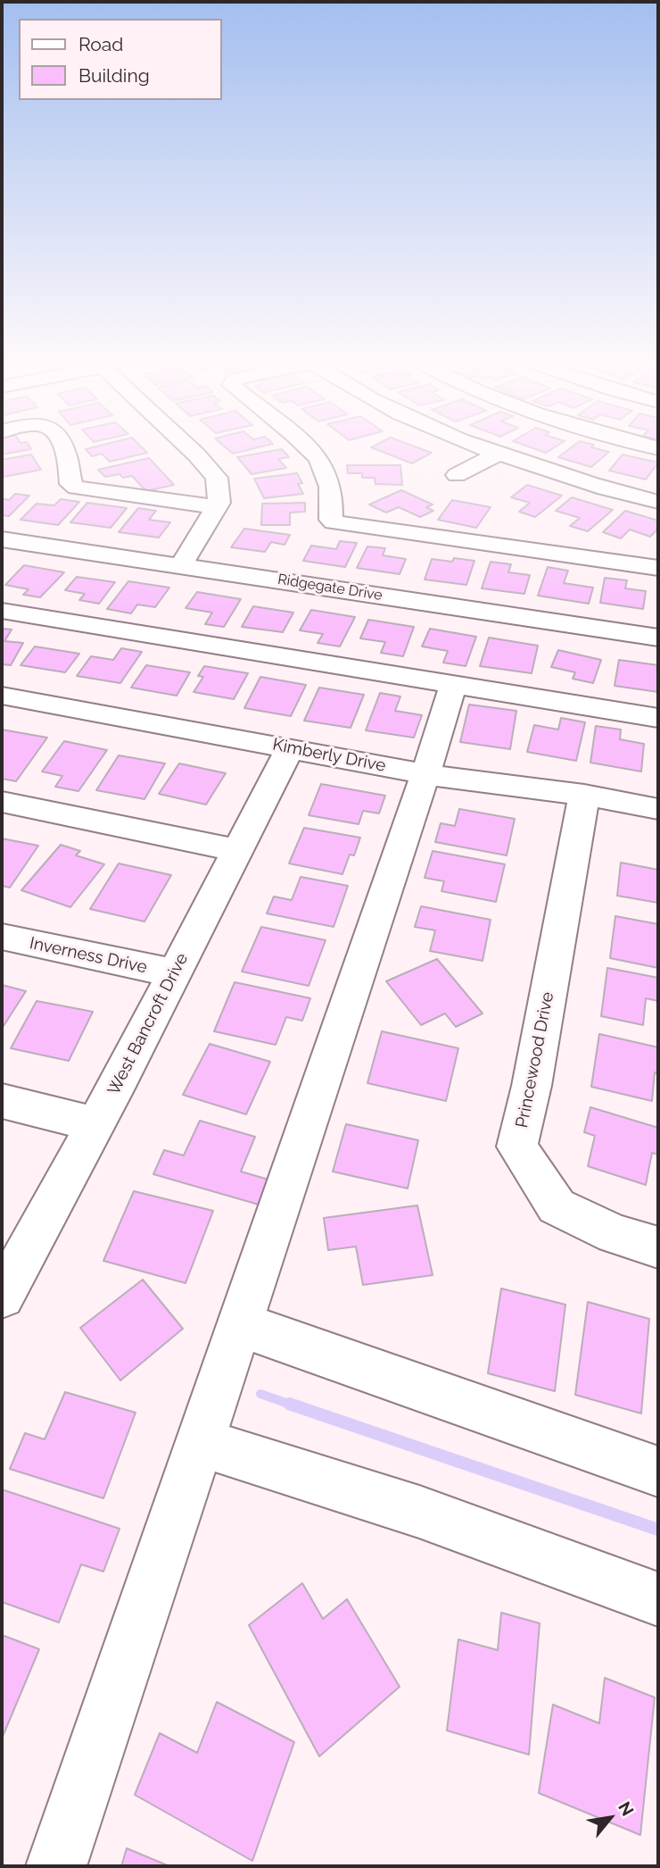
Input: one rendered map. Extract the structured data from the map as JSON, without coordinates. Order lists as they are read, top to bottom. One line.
{"streets":{"street":["Ridgegate Drive","Kimberly Drive","Inverness Drive","West Bancroft Drive","Princewood Drive"]},"crossings":[["Kimberly Drive","West Bancroft Drive"],["Kimberly Drive","Princewood Drive"],["Inverness Drive","West Bancroft Drive"]],"legend":["Road","Building"],"north":"top right"}
